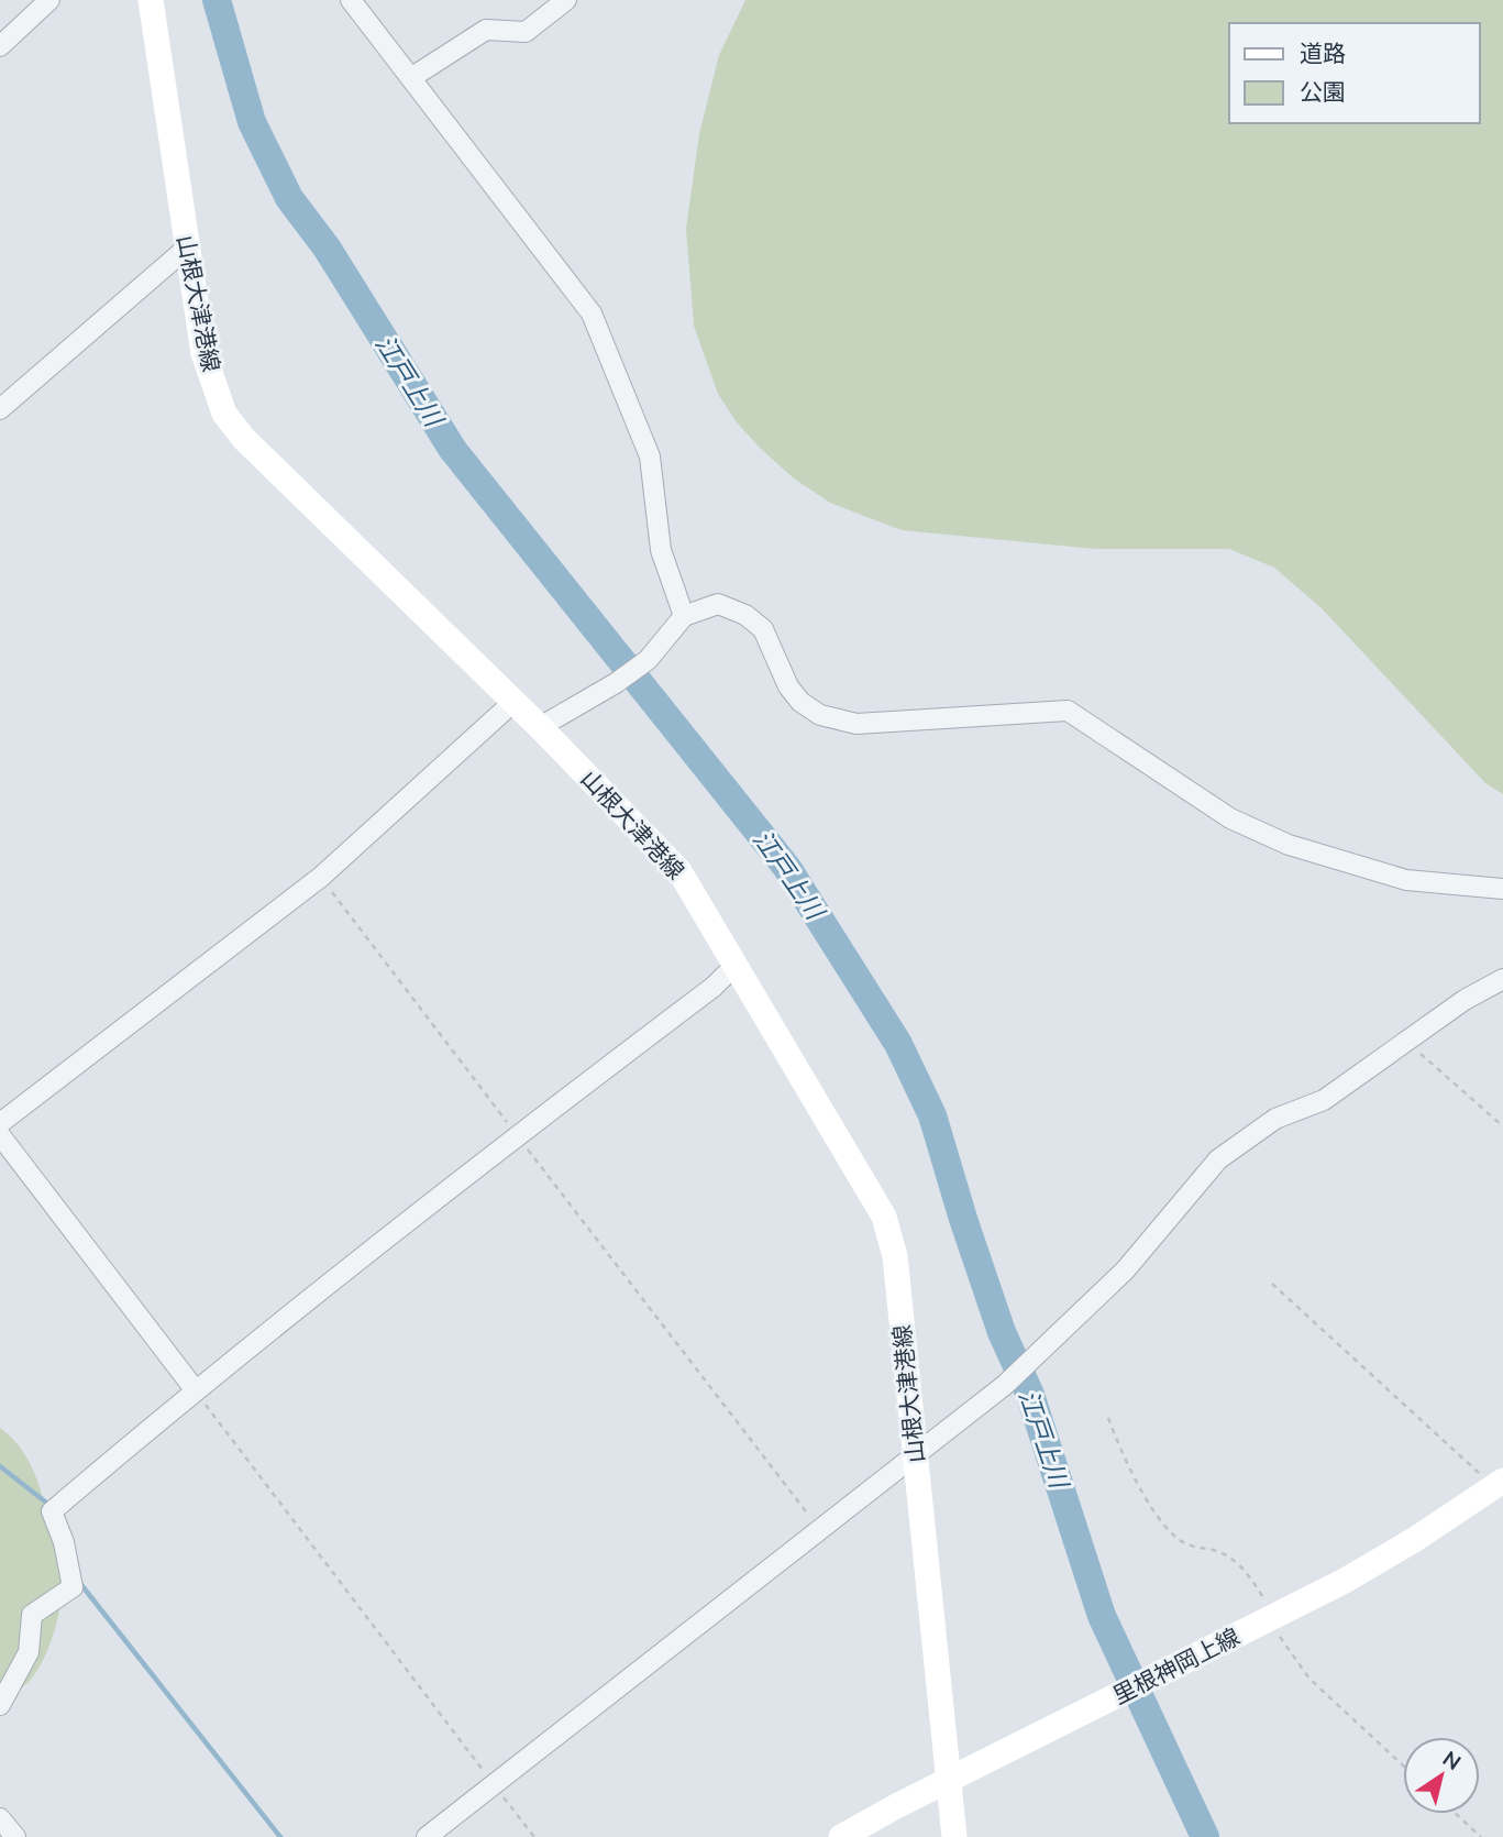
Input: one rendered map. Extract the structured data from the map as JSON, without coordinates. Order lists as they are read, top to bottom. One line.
{"streets":{"main road":["山根大津港線","里根神岡上線"]},"crossings":[["山根大津港線","里根神岡上線"]],"water":["江戸上川"],"legend":["道路","公園"],"north":"top right"}
